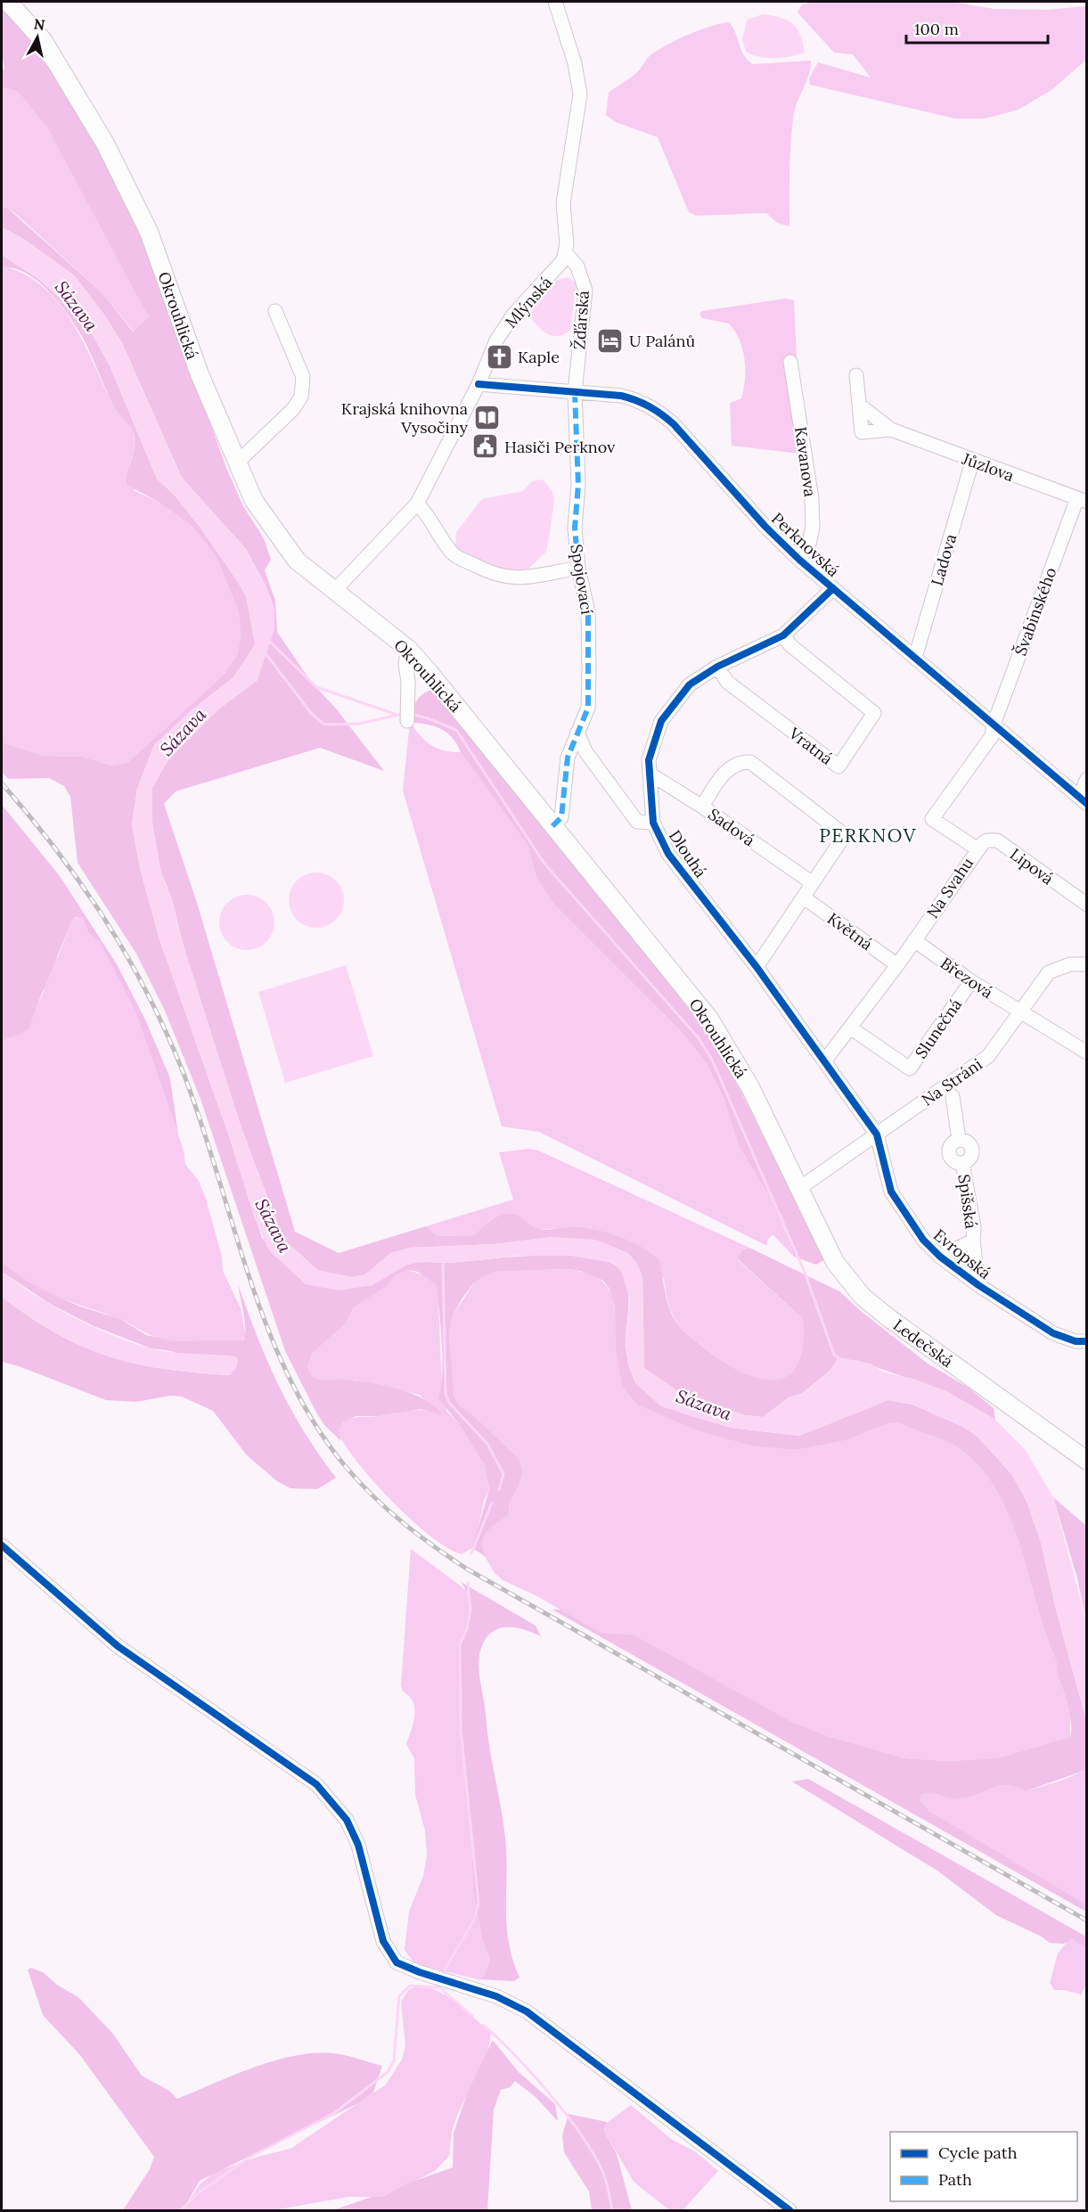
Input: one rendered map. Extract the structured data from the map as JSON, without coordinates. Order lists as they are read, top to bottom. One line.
{"streets":{"main road":["Okrouhlická","Ledečská"],"street":["Mlýnská","Žďárská","Kavanova","Jůzlova","Perknovská","Ladova","Spojovací","Švabinského","Vratná","Sadová","Dlouhá","Lipová","Na Svahu","Květná","Březová","Slunečná","Na Stráni","Spišská","Evropská"]},"crossings":[["Mlýnská","Okrouhlická"],["Mlýnská","Žďárská"],["Mlýnská","Perknovská"],["Okrouhlická","Spojovací"],["Okrouhlická","Na Stráni"],["Okrouhlická","Ledečská"],["Žďárská","Perknovská"],["Žďárská","Spojovací"],["Kavanova","Perknovská"],["Jůzlova","Ladova"],["Jůzlova","Švabinského"],["Perknovská","Ladova"],["Perknovská","Spojovací"],["Perknovská","Švabinského"],["Perknovská","Dlouhá"],["Perknovská","Na Svahu"],["Švabinského","Na Svahu"],["Vratná","Dlouhá"],["Sadová","Dlouhá"],["Dlouhá","Na Svahu"],["Dlouhá","Na Stráni"],["Dlouhá","Evropská"],["Lipová","Na Svahu"],["Na Svahu","Květná"],["Na Svahu","Březová"],["Na Svahu","Slunečná"],["Březová","Slunečná"],["Březová","Na Stráni"],["Na Stráni","Evropská"],["Na Stráni","Ledečská"],["Spišská","Evropská"]],"districts":["PERKNOV"],"water":["Sázava"],"places":{"hotel":["U Palánů"],"church":["Kaple"],"library":["Krajská knihovna Vysočiny"],"public building":["Hasiči Perknov"]},"legend":["Cycle path","Path"],"scale_bar":"100 m","north":"top"}
